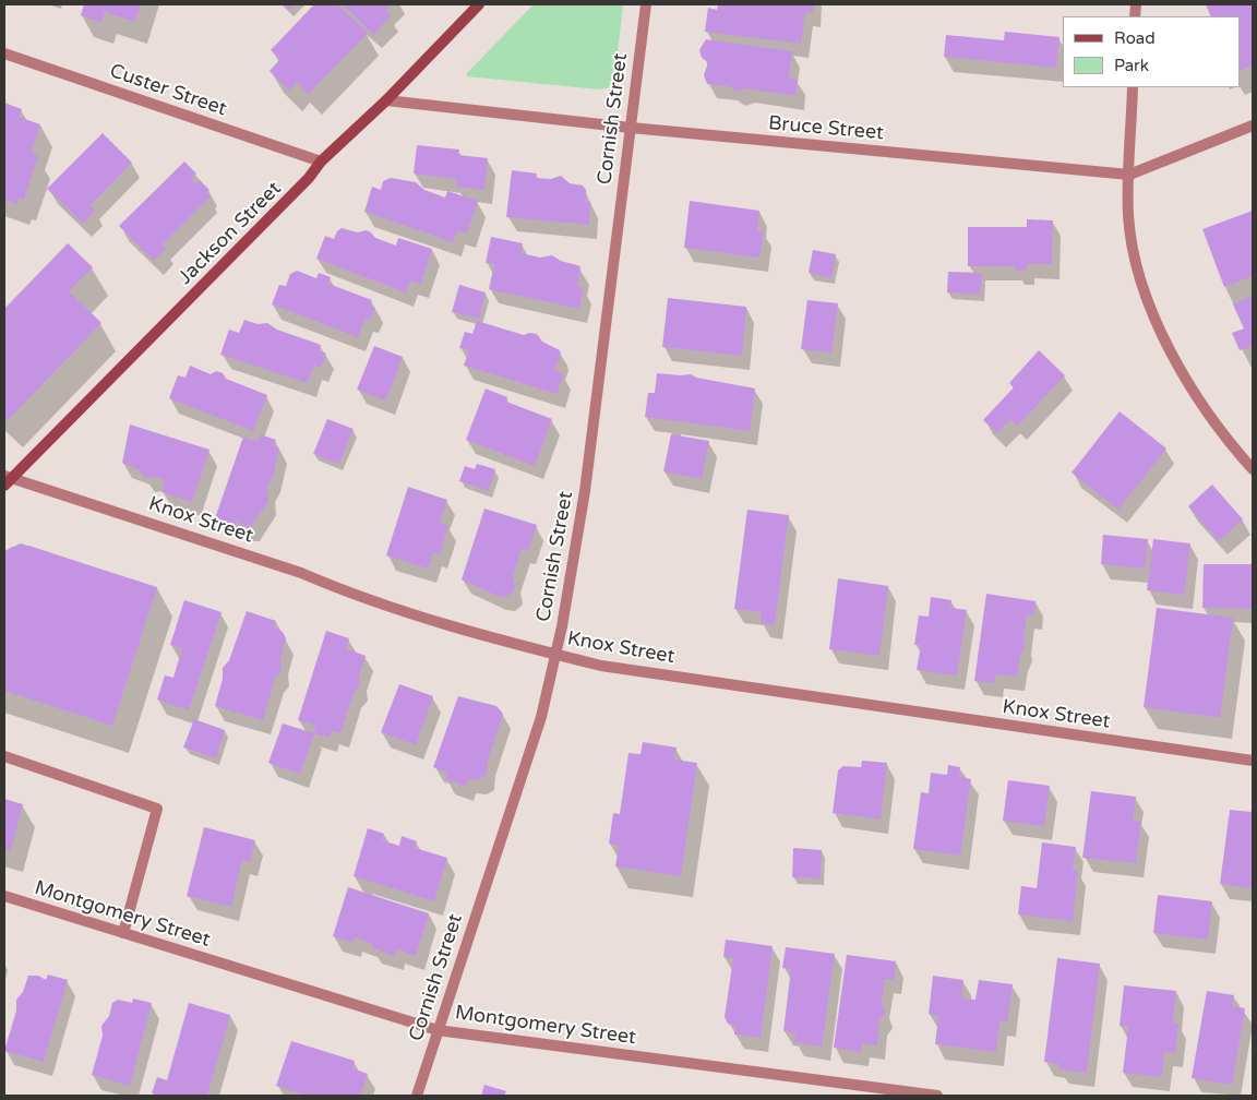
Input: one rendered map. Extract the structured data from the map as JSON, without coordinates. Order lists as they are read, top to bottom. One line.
{"streets":{"main road":["Jackson Street"],"street":["Custer Street","Cornish Street","Bruce Street","Knox Street","Montgomery Street"]},"crossings":[["Custer Street","Jackson Street"],["Cornish Street","Bruce Street"],["Cornish Street","Knox Street"],["Cornish Street","Montgomery Street"],["Bruce Street","Jackson Street"],["Jackson Street","Knox Street"]],"legend":["Road","Park"]}
